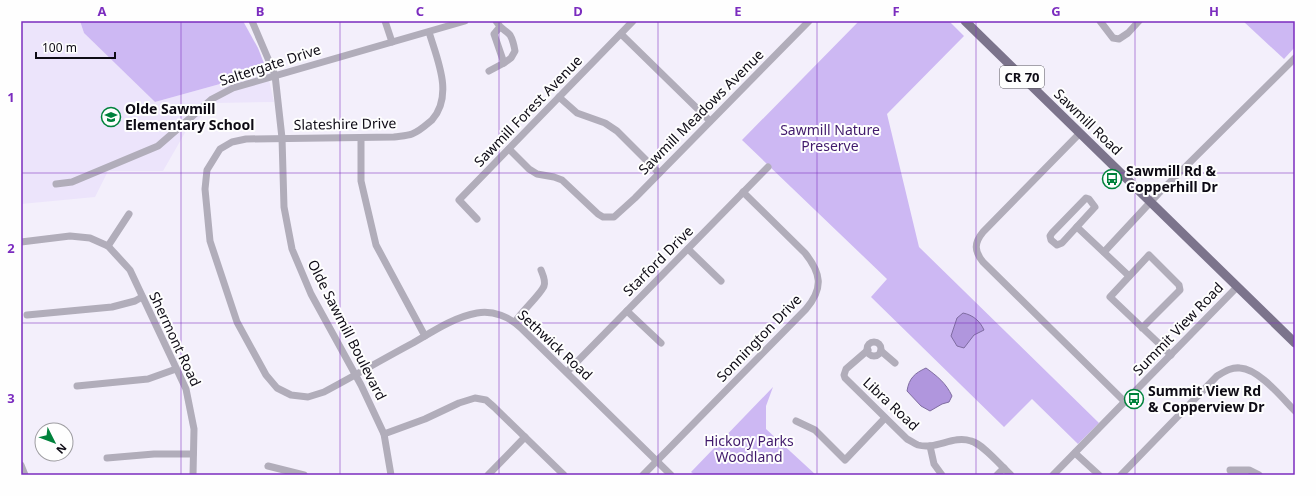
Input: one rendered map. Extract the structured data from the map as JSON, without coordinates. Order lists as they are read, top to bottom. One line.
{"streets":{"main road":["CR 70","Sawmill Road"],"street":["Saltergate Drive","Sawmill Forest Avenue","Sawmill Meadows Avenue","Slateshire Drive","Starford Drive","Summit View Road","Olde Sawmill Boulevard","Sonnington Drive","Shermont Road","Sethwick Road","Libra Road"]},"crossings":[["Saltergate Drive","Slateshire Drive"],["Saltergate Drive","Olde Sawmill Boulevard"],["Sawmill Forest Avenue","Sawmill Meadows Avenue"],["Sawmill Road","Summit View Road"],["Slateshire Drive","Olde Sawmill Boulevard"],["Slateshire Drive","Sethwick Road"],["Starford Drive","Sonnington Drive"],["Starford Drive","Sethwick Road"],["Olde Sawmill Boulevard","Sethwick Road"],["Sonnington Drive","Sethwick Road"]],"parks":["Sawmill Nature Preserve","Hickory Parks Woodland"],"places":{"school or university":["Olde Sawmill Elementary School"],"bus stop":["Sawmill Rd & Copperhill Dr","Summit View Rd & Copperview Dr"]},"scale_bar":"100 m","north":"bottom right","grid":{"columns":["A","B","C","D","E","F","G","H"],"rows":["1","2","3"]}}
